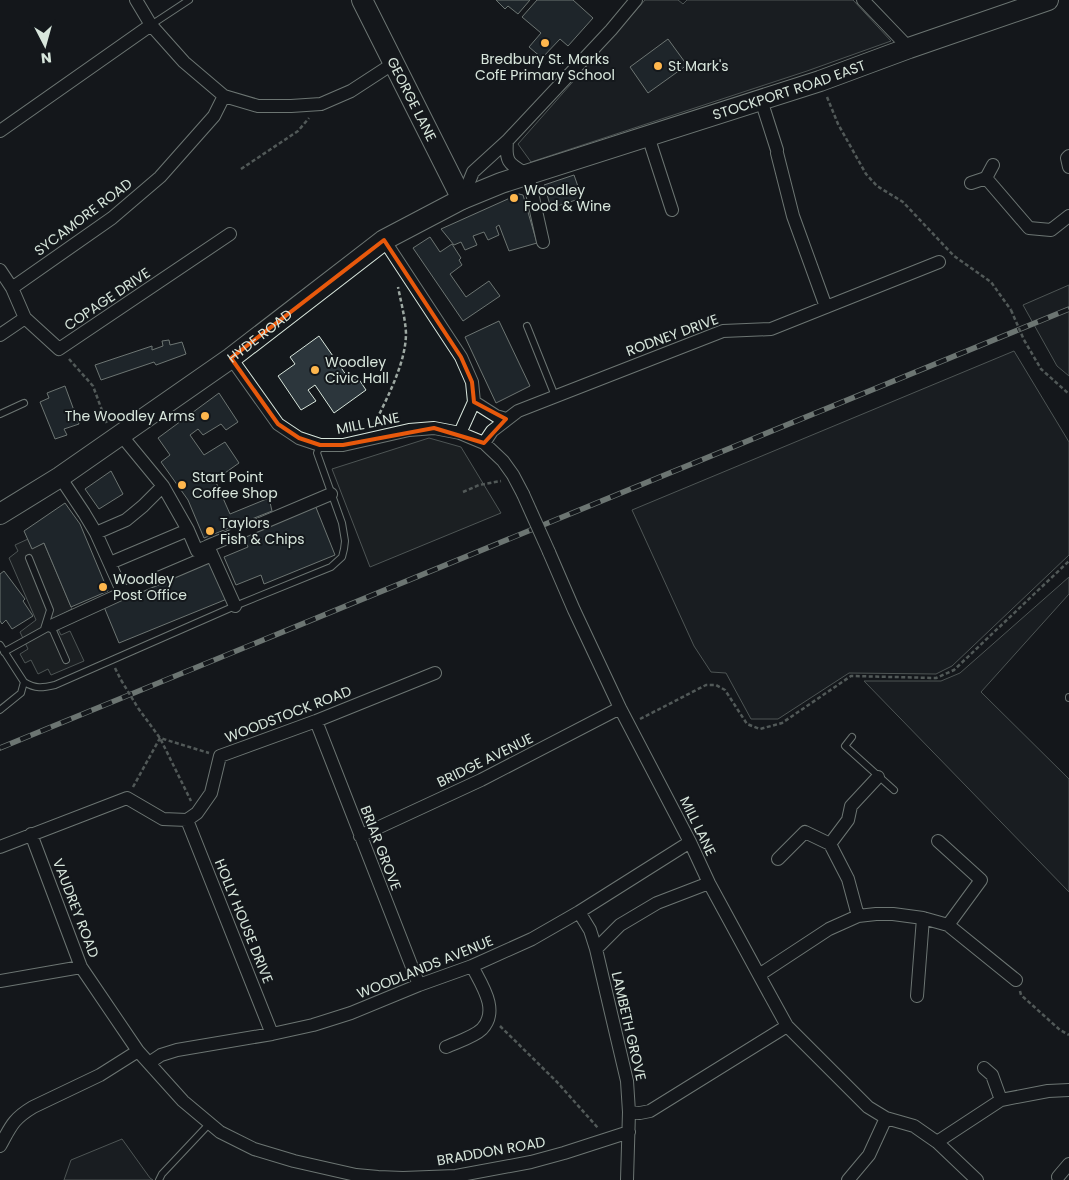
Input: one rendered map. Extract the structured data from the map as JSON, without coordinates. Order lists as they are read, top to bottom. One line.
{"streets":{"main road":["STOCKPORT ROAD EAST","GEORGE LANE","HYDE ROAD"],"street":["SYCAMORE ROAD","COPAGE DRIVE","RODNEY DRIVE","MILL LANE","WOODSTOCK ROAD","BRIDGE AVENUE","BRIAR GROVE","VAUDREY ROAD","HOLLY HOUSE DRIVE","WOODLANDS AVENUE","LAMBETH GROVE","BRADDON ROAD"]},"crossings":[["STOCKPORT ROAD EAST","HYDE ROAD"],["GEORGE LANE","HYDE ROAD"],["SYCAMORE ROAD","COPAGE DRIVE"],["RODNEY DRIVE","MILL LANE"],["HYDE ROAD","MILL LANE"],["MILL LANE","BRIDGE AVENUE"],["MILL LANE","WOODLANDS AVENUE"],["WOODSTOCK ROAD","BRIAR GROVE"],["WOODSTOCK ROAD","HOLLY HOUSE DRIVE"],["BRIDGE AVENUE","BRIAR GROVE"],["BRIAR GROVE","WOODLANDS AVENUE"],["VAUDREY ROAD","WOODLANDS AVENUE"],["VAUDREY ROAD","BRADDON ROAD"],["HOLLY HOUSE DRIVE","WOODLANDS AVENUE"],["WOODLANDS AVENUE","LAMBETH GROVE"],["WOODLANDS AVENUE","BRADDON ROAD"],["LAMBETH GROVE","BRADDON ROAD"]],"places":["Bredbury St. Marks CofE Primary School","St Mark's","Woodley Food & Wine","Woodley Civic Hall","The Woodley Arms","Start Point Coffee Shop","Taylors Fish & Chips","Woodley Post Office"],"north":"bottom"}
